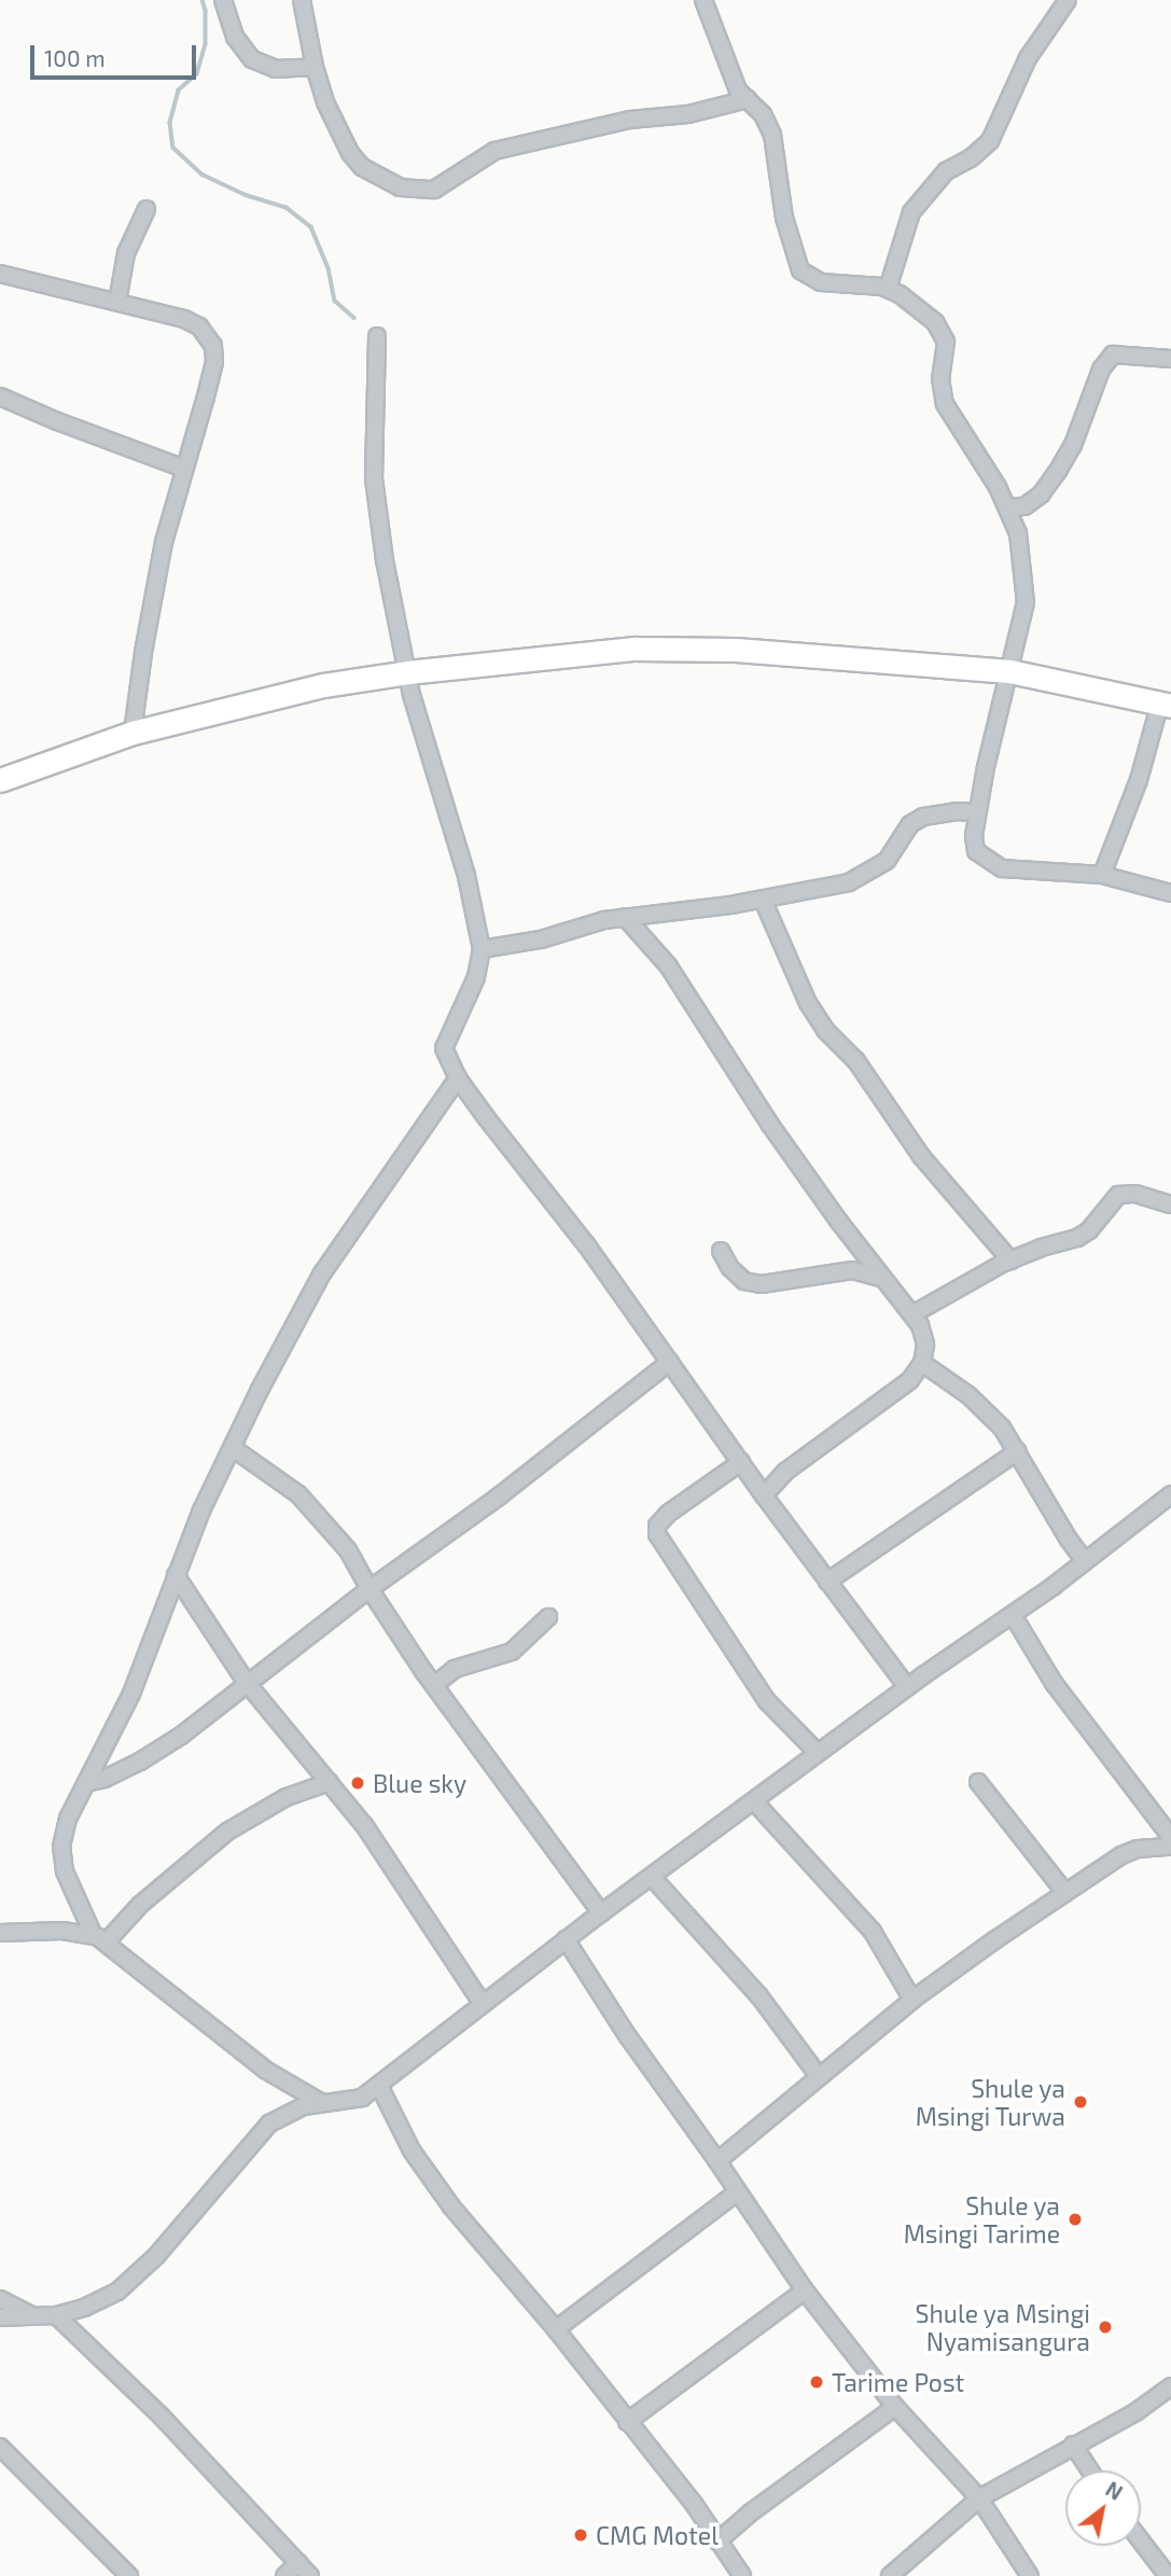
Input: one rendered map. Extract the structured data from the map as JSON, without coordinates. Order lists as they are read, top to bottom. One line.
{"places":["Blue sky","Shule ya Msingi Turwa","Shule ya Msingi Tarime","Shule ya Msingi Nyamisangura","Tarime Post","CMG Motel"],"scale_bar":"100 m","north":"top right"}
